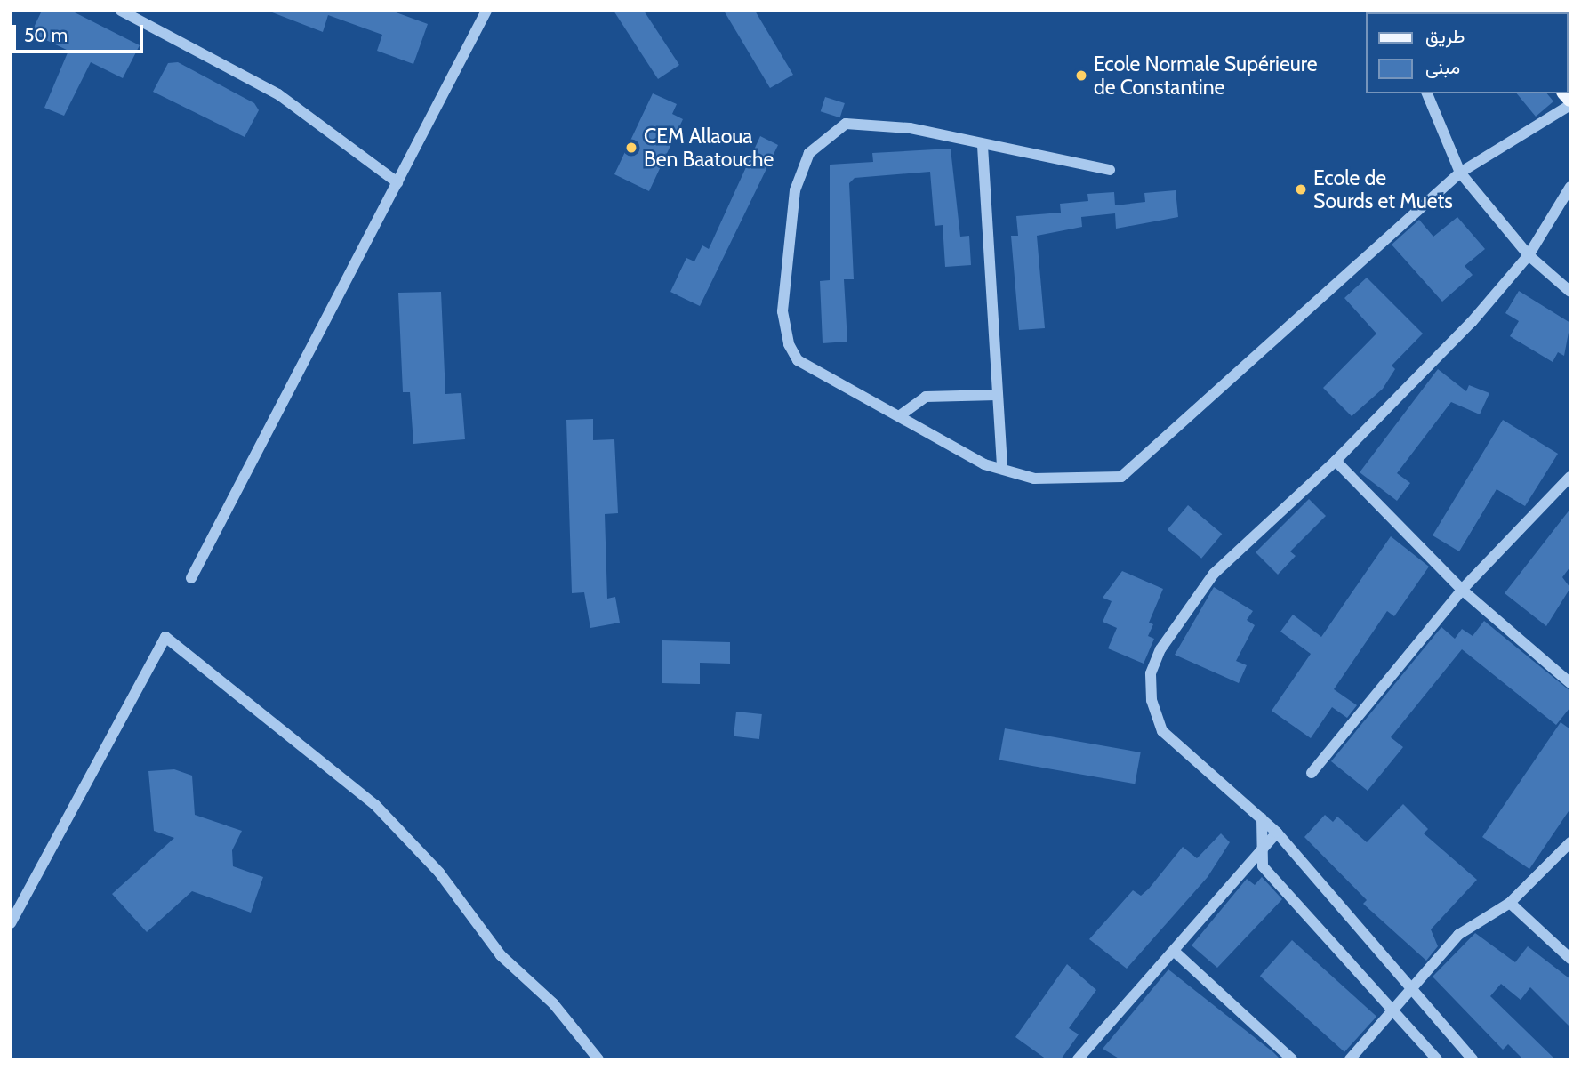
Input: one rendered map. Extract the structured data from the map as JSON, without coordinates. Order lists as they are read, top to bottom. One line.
{"places":["Ecole Normale Supérieure de Constantine","CEM Allaoua Ben Baatouche","Ecole de Sourds et Muets"],"legend":["طريق","مبنى"],"scale_bar":"50 m"}
